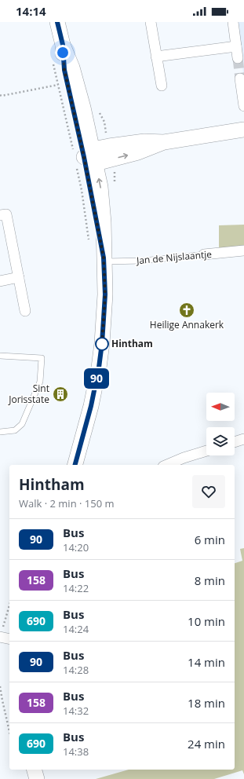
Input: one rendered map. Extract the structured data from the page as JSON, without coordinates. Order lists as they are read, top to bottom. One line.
{"streets":{"street":["Jan de Nijslaantje"]},"places":{"church":["Heilige Annakerk"],"other":["Hintham"],"building":["Sint Jorisstate"]},"lines":["bus line 90"],"north":"left","page":{"status":"14:14","on_map":"90","heading":["Hintham","Walk · 2 min · 150 m"],"list":[{"mark":"90","name":"Bus","note":"14:20","value":"6 min"},{"mark":"158","name":"Bus","note":"14:22","value":"8 min"},{"mark":"690","name":"Bus","note":"14:24","value":"10 min"},{"mark":"90","name":"Bus","note":"14:28","value":"14 min"},{"mark":"158","name":"Bus","note":"14:32","value":"18 min"},{"mark":"690","name":"Bus","note":"14:38","value":"24 min"}]}}
